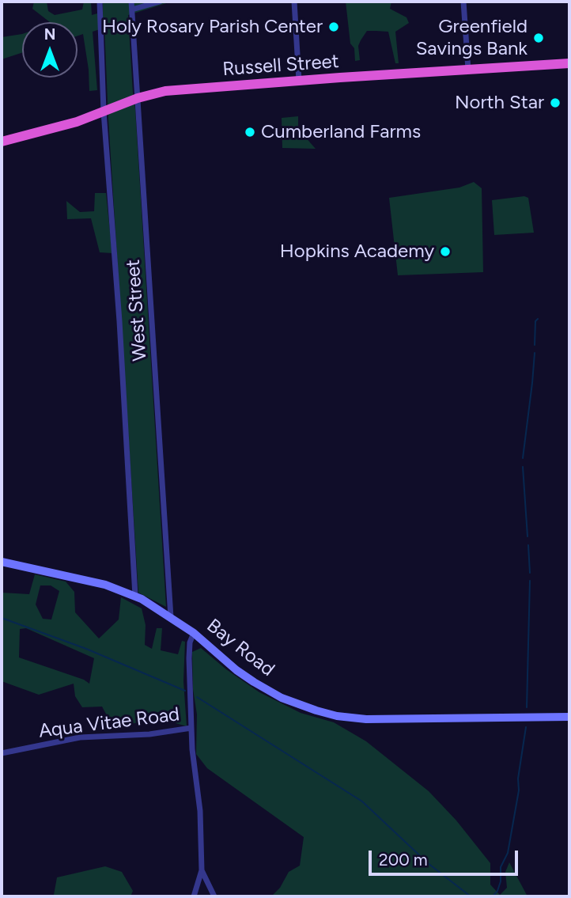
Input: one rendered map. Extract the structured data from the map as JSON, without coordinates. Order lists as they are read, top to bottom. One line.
{"streets":{"highway":["Russell Street"],"main road":["Bay Road"],"street":["West Street","Aqua Vitae Road"]},"crossings":[["Russell Street","West Street"],["West Street","Bay Road"],["Bay Road","Aqua Vitae Road"]],"places":["Holy Rosary Parish Center","Greenfield Savings Bank","North Star","Cumberland Farms","Hopkins Academy"],"scale_bar":"200 m","north":"top"}
